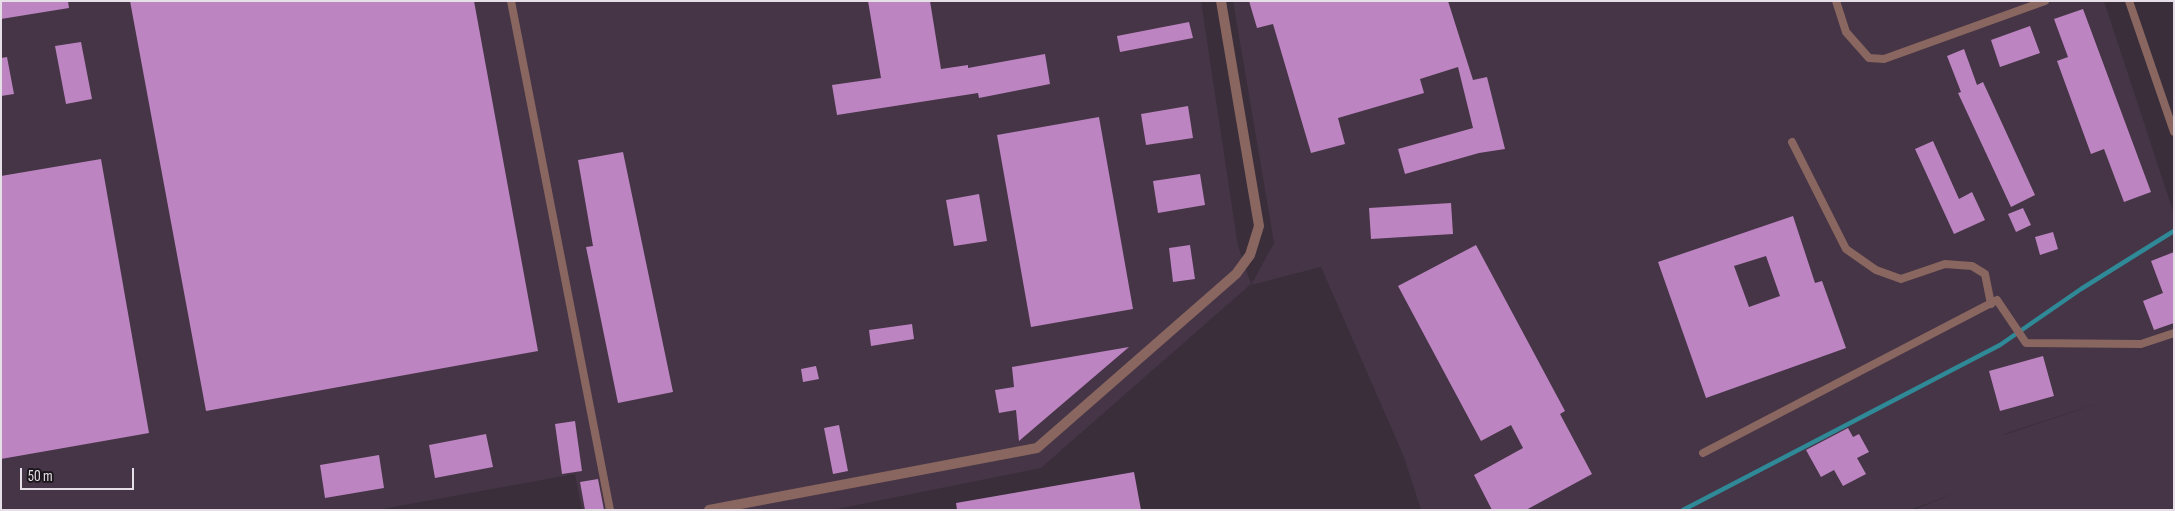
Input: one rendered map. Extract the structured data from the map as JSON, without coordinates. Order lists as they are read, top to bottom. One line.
{"scale_bar":"50 m"}
